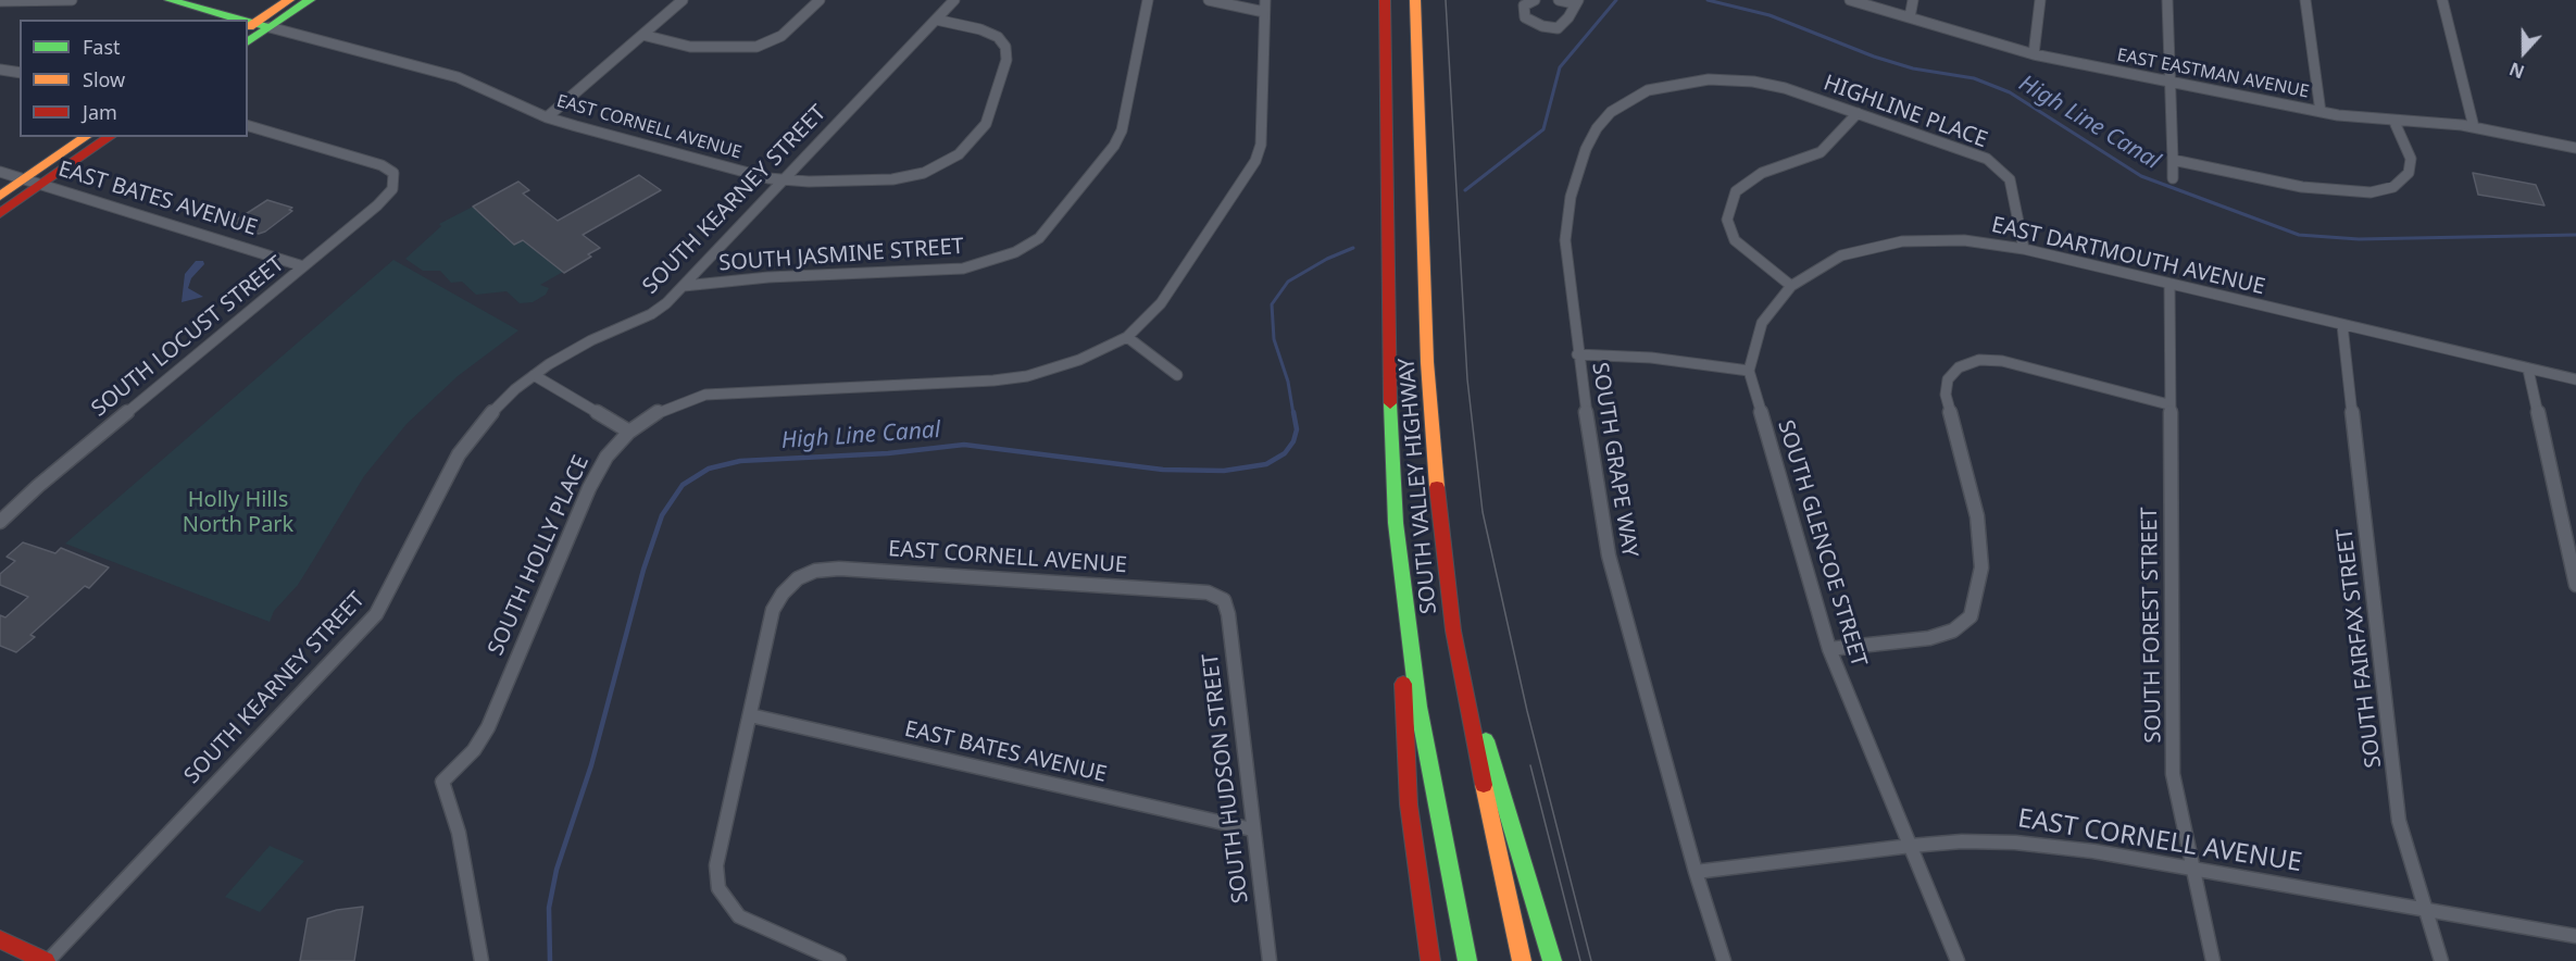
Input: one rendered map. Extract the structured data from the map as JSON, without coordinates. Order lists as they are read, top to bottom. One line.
{"streets":{"main road":["EAST CORNELL AVENUE","SOUTH VALLEY HIGHWAY"],"street":["EAST EASTMAN AVENUE","HIGHLINE PLACE","EAST BATES AVENUE","SOUTH KEARNEY STREET","SOUTH JASMINE STREET","EAST DARTMOUTH AVENUE","SOUTH LOCUST STREET","SOUTH GRAPE WAY","SOUTH GLENCOE STREET","SOUTH HOLLY PLACE","SOUTH FOREST STREET","SOUTH FAIRFAX STREET","SOUTH HUDSON STREET"]},"crossings":[["HIGHLINE PLACE","EAST DARTMOUTH AVENUE"],["HIGHLINE PLACE","SOUTH GRAPE WAY"],["EAST CORNELL AVENUE","EAST BATES AVENUE"],["EAST CORNELL AVENUE","SOUTH KEARNEY STREET"],["EAST CORNELL AVENUE","SOUTH GRAPE WAY"],["EAST CORNELL AVENUE","SOUTH GLENCOE STREET"],["EAST CORNELL AVENUE","SOUTH FOREST STREET"],["EAST CORNELL AVENUE","SOUTH FAIRFAX STREET"],["EAST CORNELL AVENUE","SOUTH HUDSON STREET"],["EAST BATES AVENUE","SOUTH LOCUST STREET"],["EAST BATES AVENUE","SOUTH HUDSON STREET"],["SOUTH KEARNEY STREET","SOUTH JASMINE STREET"],["EAST DARTMOUTH AVENUE","SOUTH FOREST STREET"],["EAST DARTMOUTH AVENUE","SOUTH FAIRFAX STREET"]],"water":["High Line Canal"],"parks":["Holly Hills North Park"],"legend":["Fast","Slow","Jam"],"north":"bottom"}
